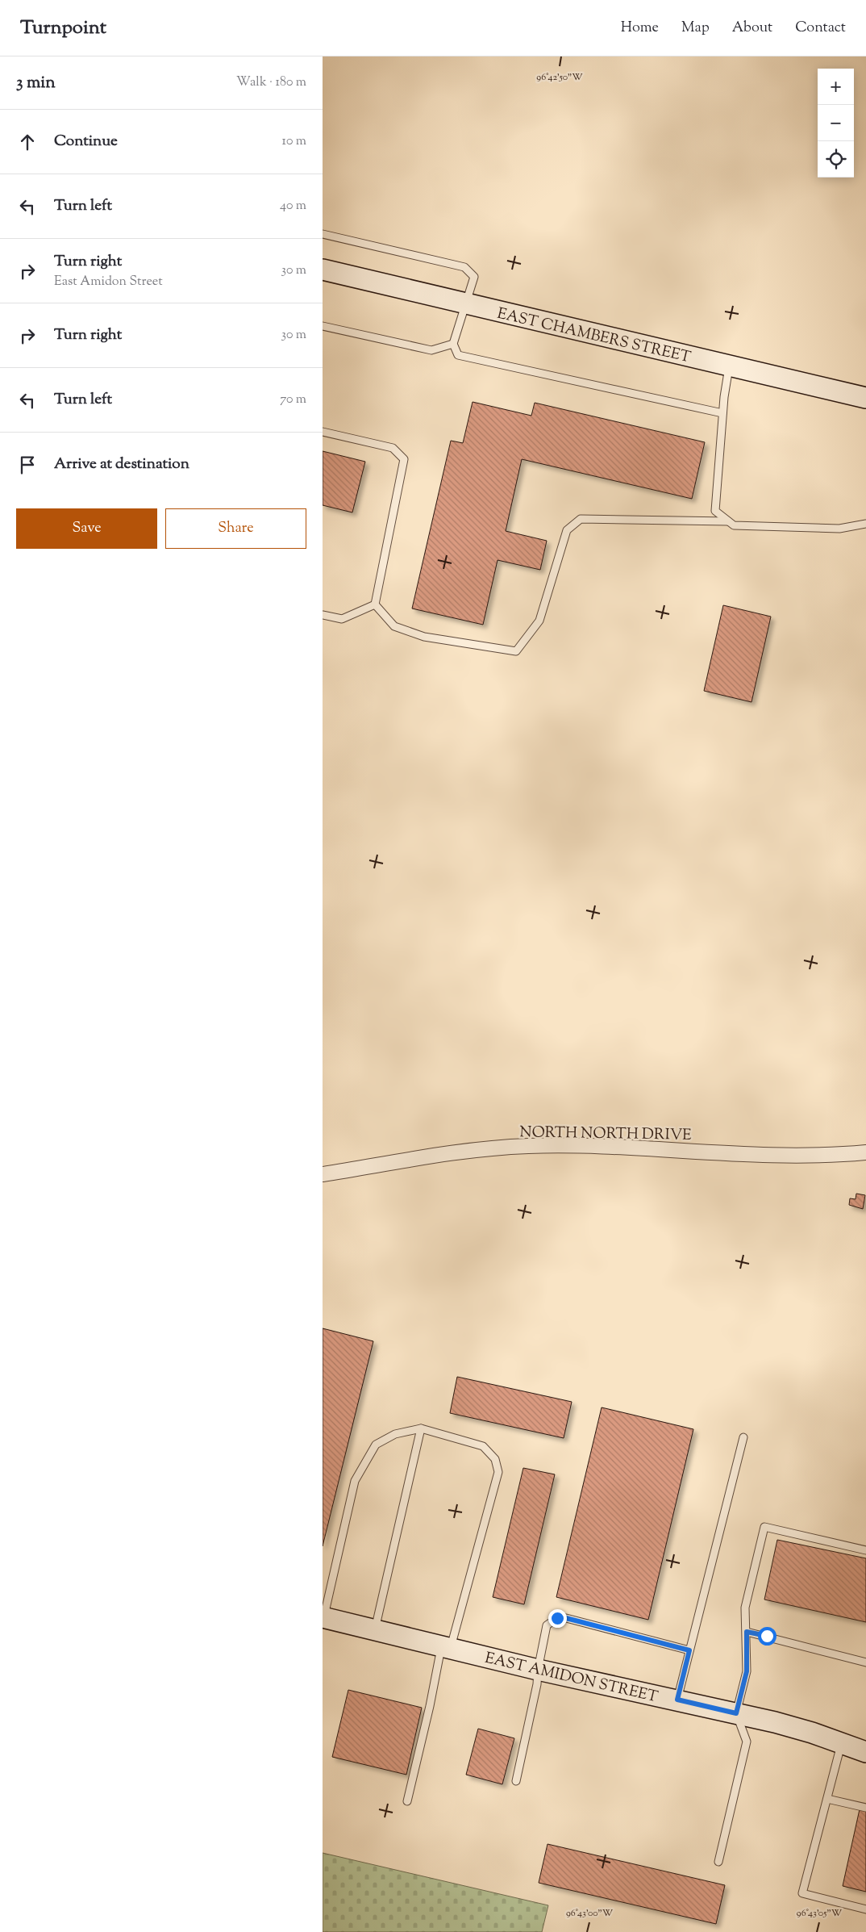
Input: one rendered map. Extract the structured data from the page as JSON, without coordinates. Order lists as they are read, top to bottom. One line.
{"streets":{"street":["EAST CHAMBERS STREET","NORTH NORTH DRIVE","EAST AMIDON STREET"]},"page":{"header":"Turnpoint","nav":["Home","Map","About","Contact"],"heading":["3 min","Walk · 180 m"],"map_buttons":["+","−"],"list":[["Continue","10 m"],["Turn left","40 m"],["Turn right","East Amidon Street","30 m"],["Turn right","30 m"],["Turn left","70 m"],"Arrive at destination"],"buttons":["Save","Share"]},"coordinates":["96°42'50\"W","96°43'00\"W","96°43'05\"W"]}
